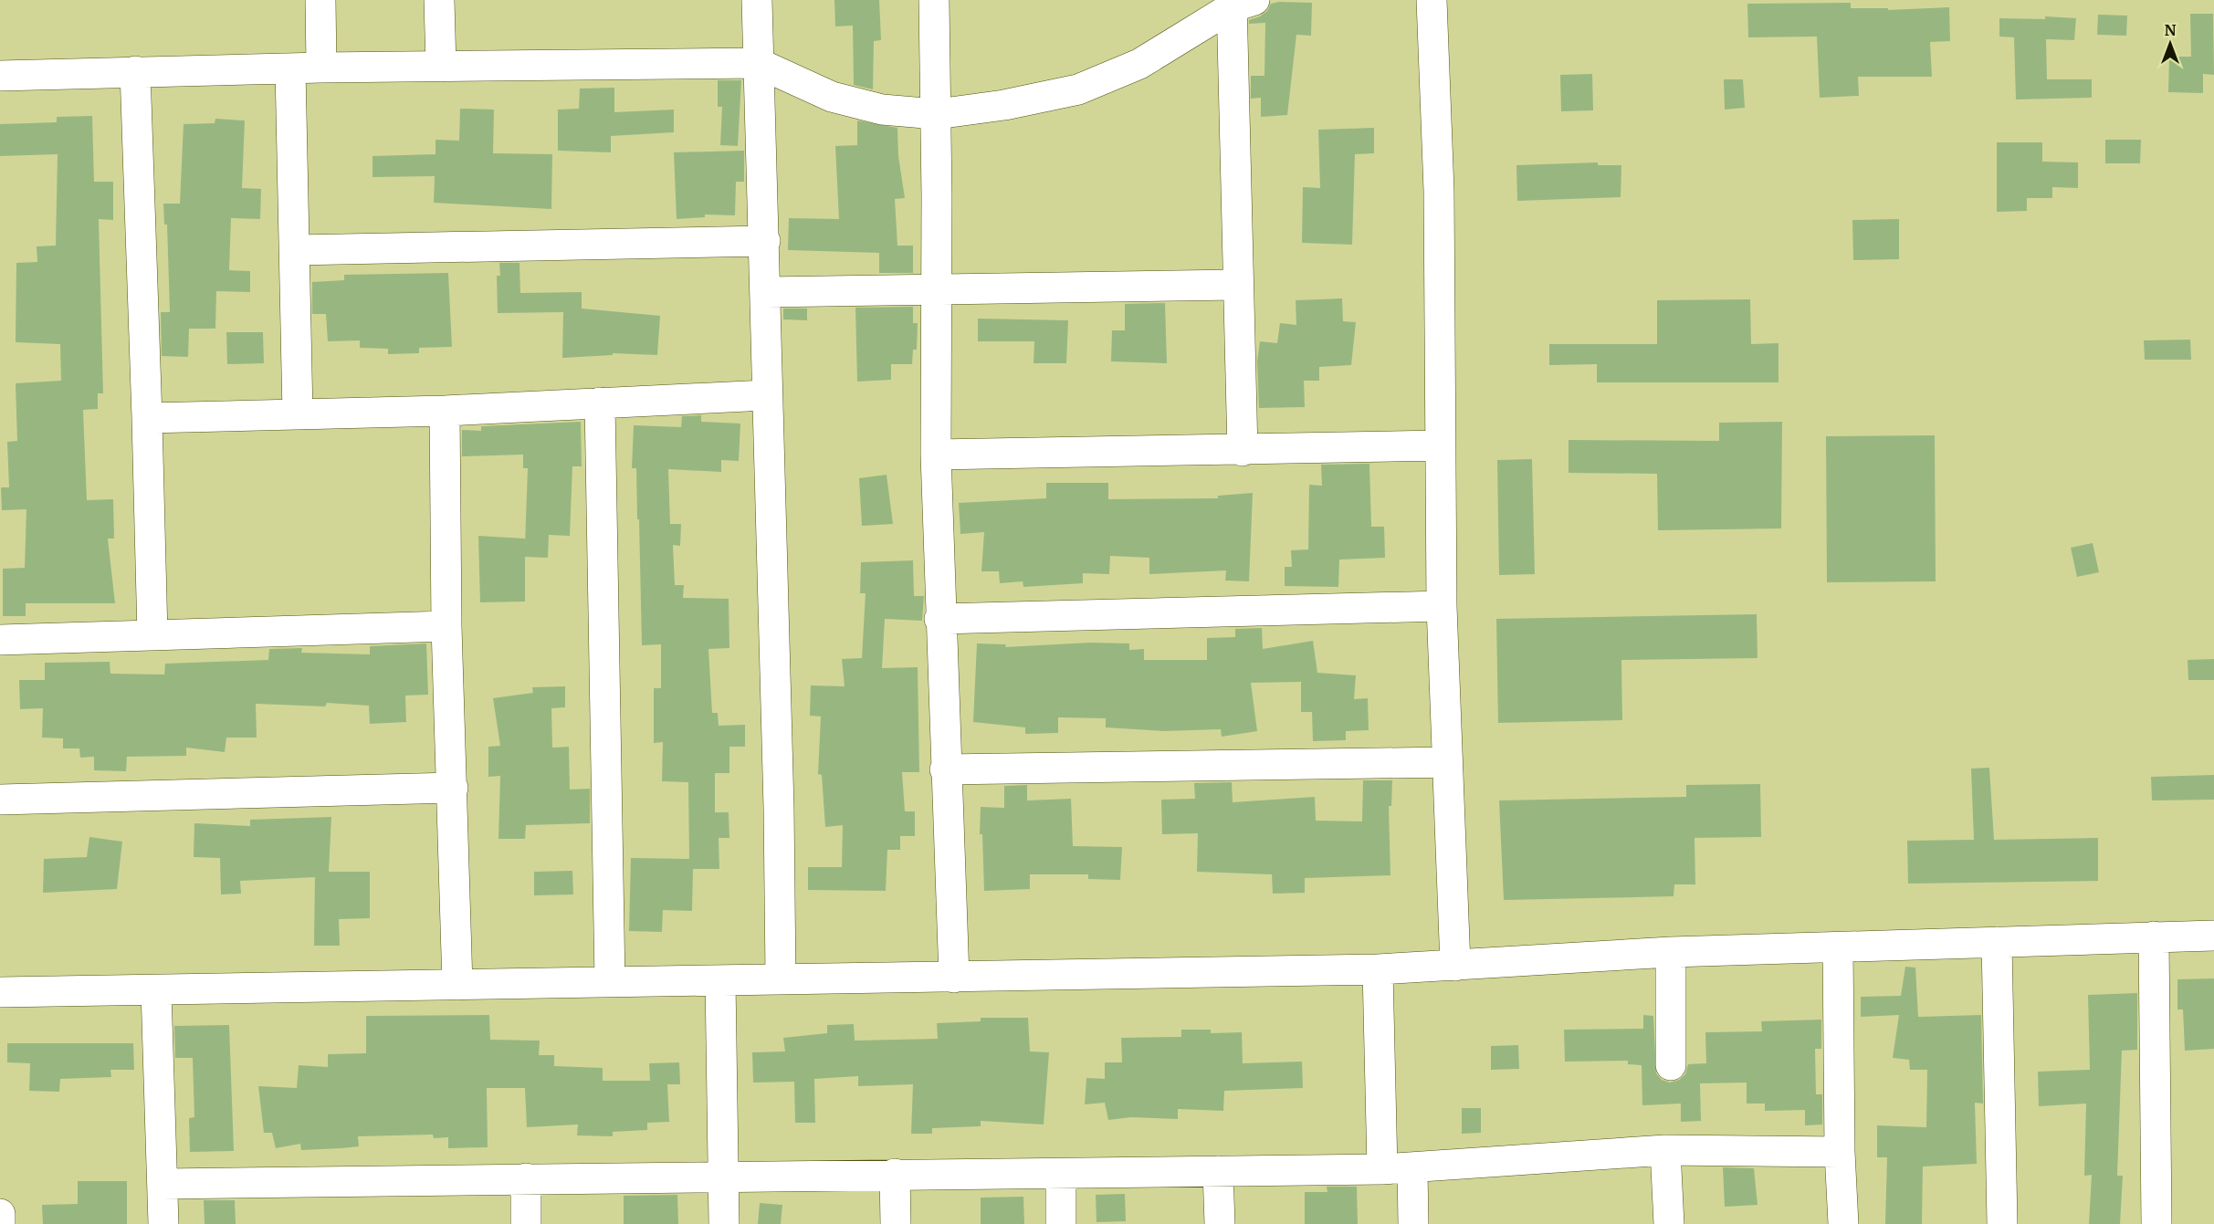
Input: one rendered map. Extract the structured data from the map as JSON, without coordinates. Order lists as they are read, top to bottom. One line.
{"north":"top"}
